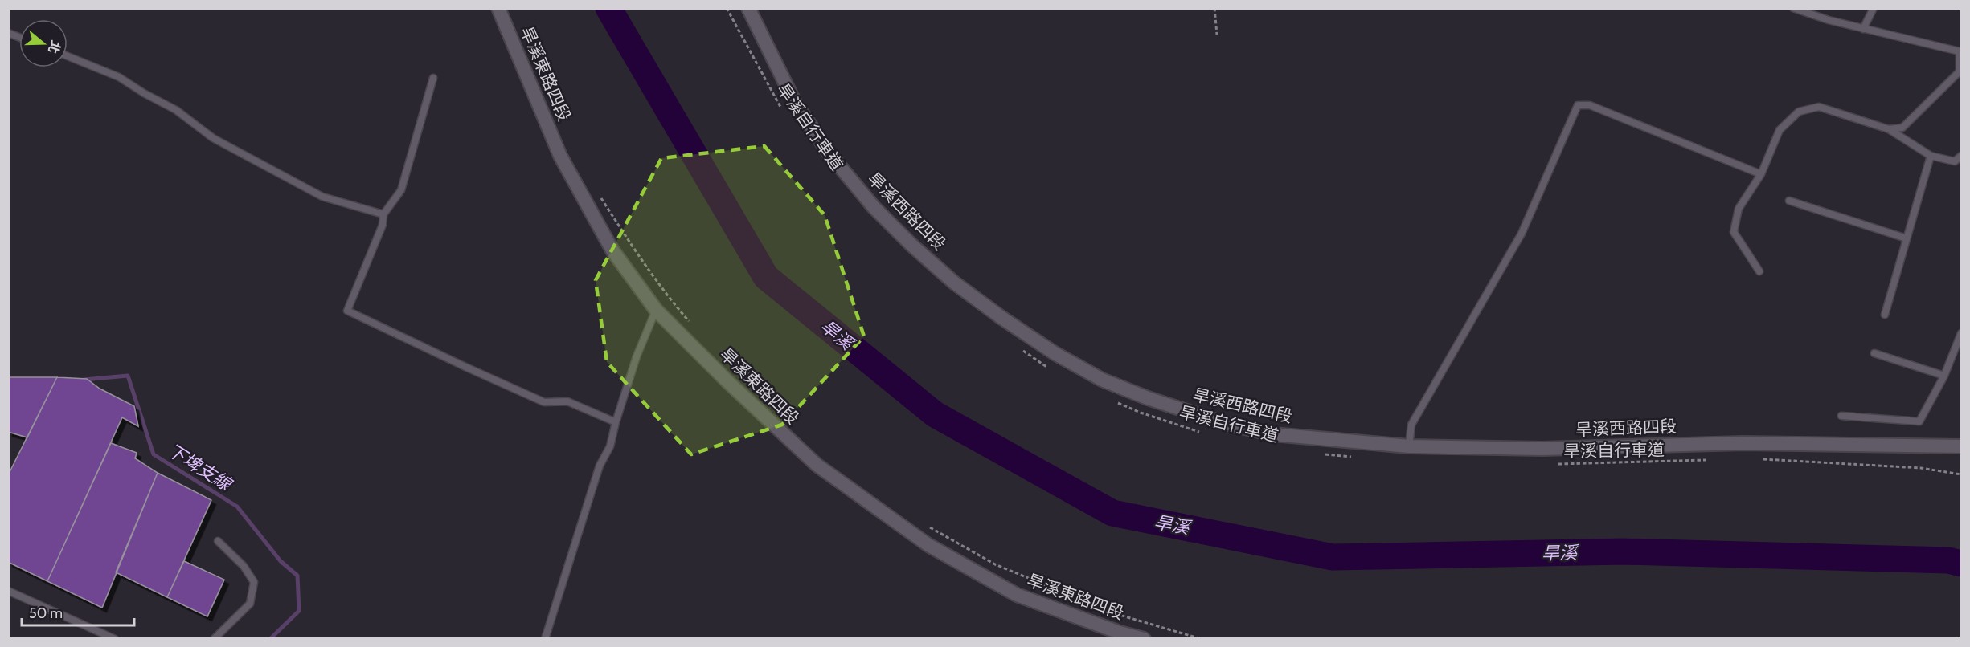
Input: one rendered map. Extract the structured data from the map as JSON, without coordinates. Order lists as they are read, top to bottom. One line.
{"streets":{"street":["旱溪東路四段","旱溪西路四段"],"path":["旱溪自行車道"]},"water":["旱溪","下埤支線"],"scale_bar":"50 m","north":"right"}
